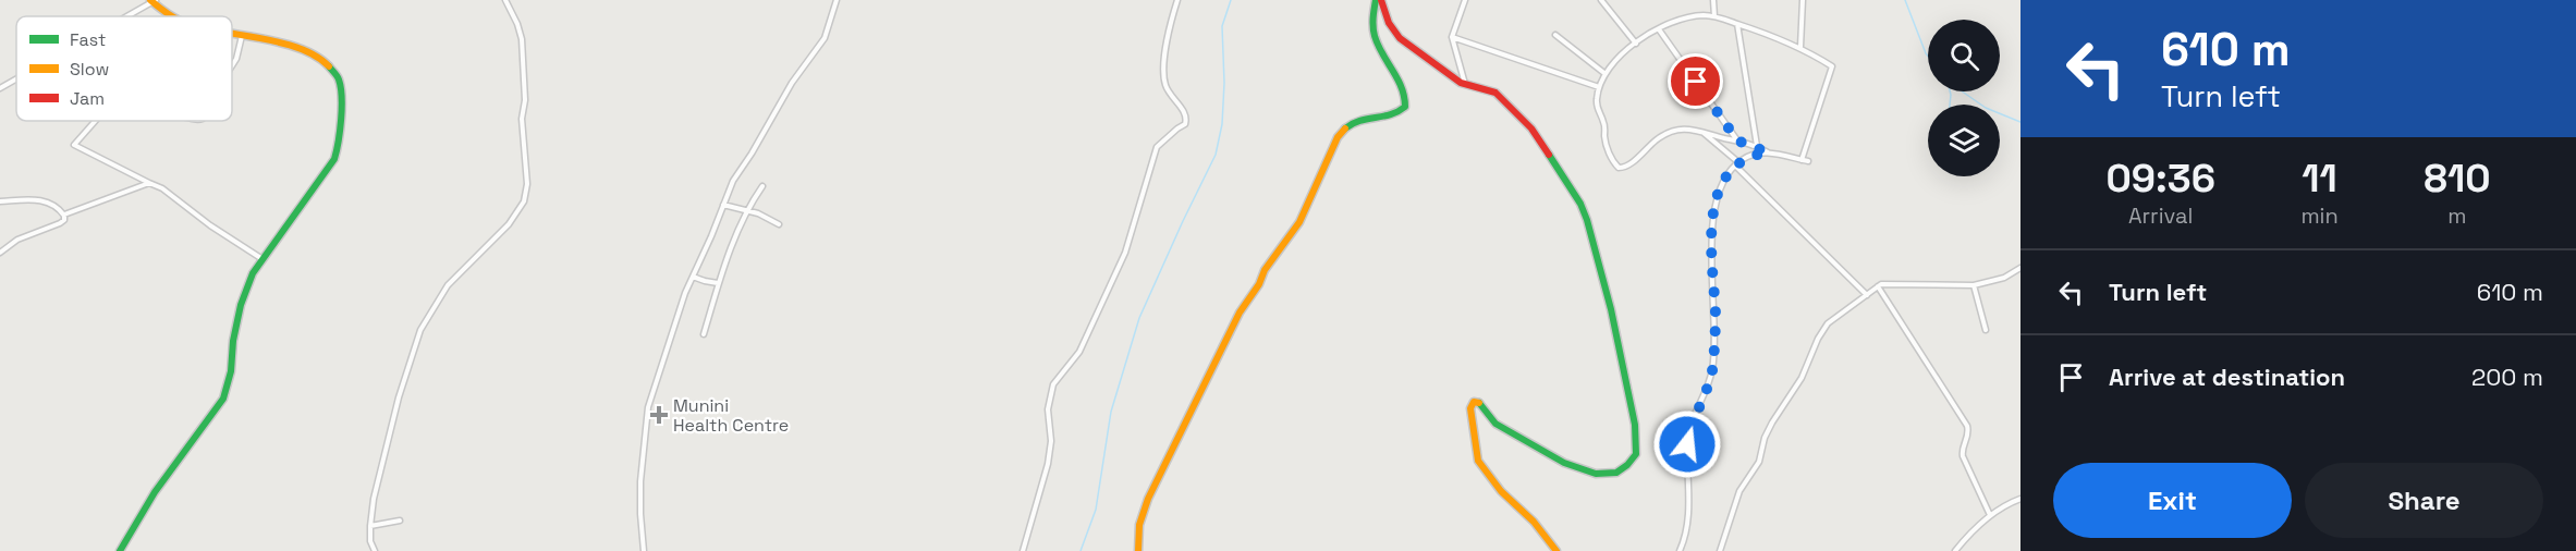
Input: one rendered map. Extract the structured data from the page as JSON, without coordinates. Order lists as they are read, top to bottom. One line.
{"places":{"health":["Munini Health Centre"]},"legend":["Fast","Slow","Jam"],"page":{"turn":["610 m","Turn left"],"eta":["09:36","Arrival","11","min","810","m"],"list":[{"name":"Turn left","value":"610 m"},{"name":"Arrive at destination","value":"200 m"}],"buttons":["Exit","Share"]}}
